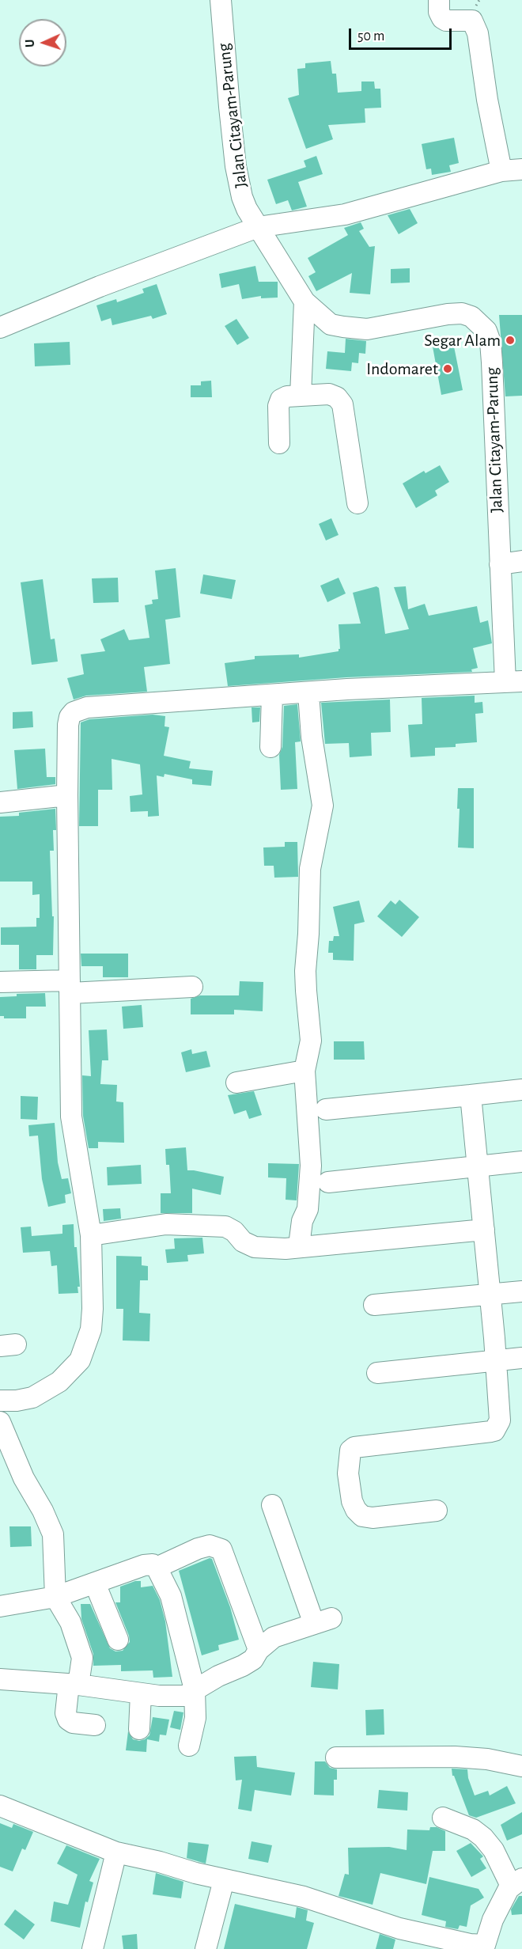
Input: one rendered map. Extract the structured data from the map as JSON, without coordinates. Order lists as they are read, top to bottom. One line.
{"streets":{"street":["Jalan Citayam-Parung"]},"places":["Segar Alam","Indomaret"],"scale_bar":"50 m","north":"left"}
